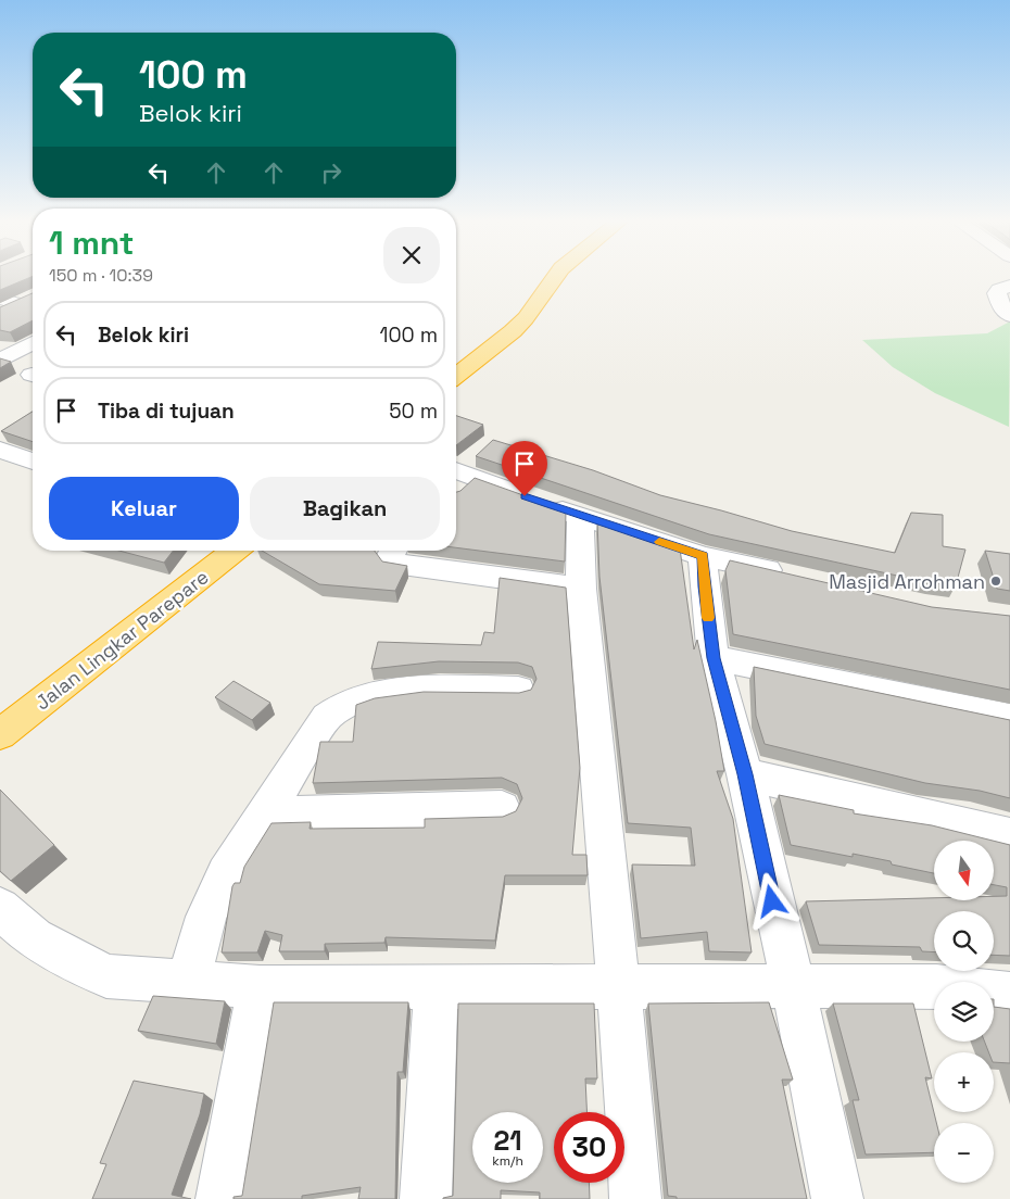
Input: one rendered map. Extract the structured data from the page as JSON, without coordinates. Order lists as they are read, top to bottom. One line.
{"streets":{"highway":["Jalan Lingkar Parepare"]},"places":["Masjid Arrohman"],"north":"bottom","page":{"turn":["100 m","Belok kiri"],"heading":["1 mnt","150 m · 10:39"],"list":[{"name":"Belok kiri","value":"100 m"},{"name":"Tiba di tujuan","value":"50 m"}],"buttons":["Keluar","Bagikan"],"map_buttons":["+","−"],"speed":"21 km/h","limit":"30"}}
